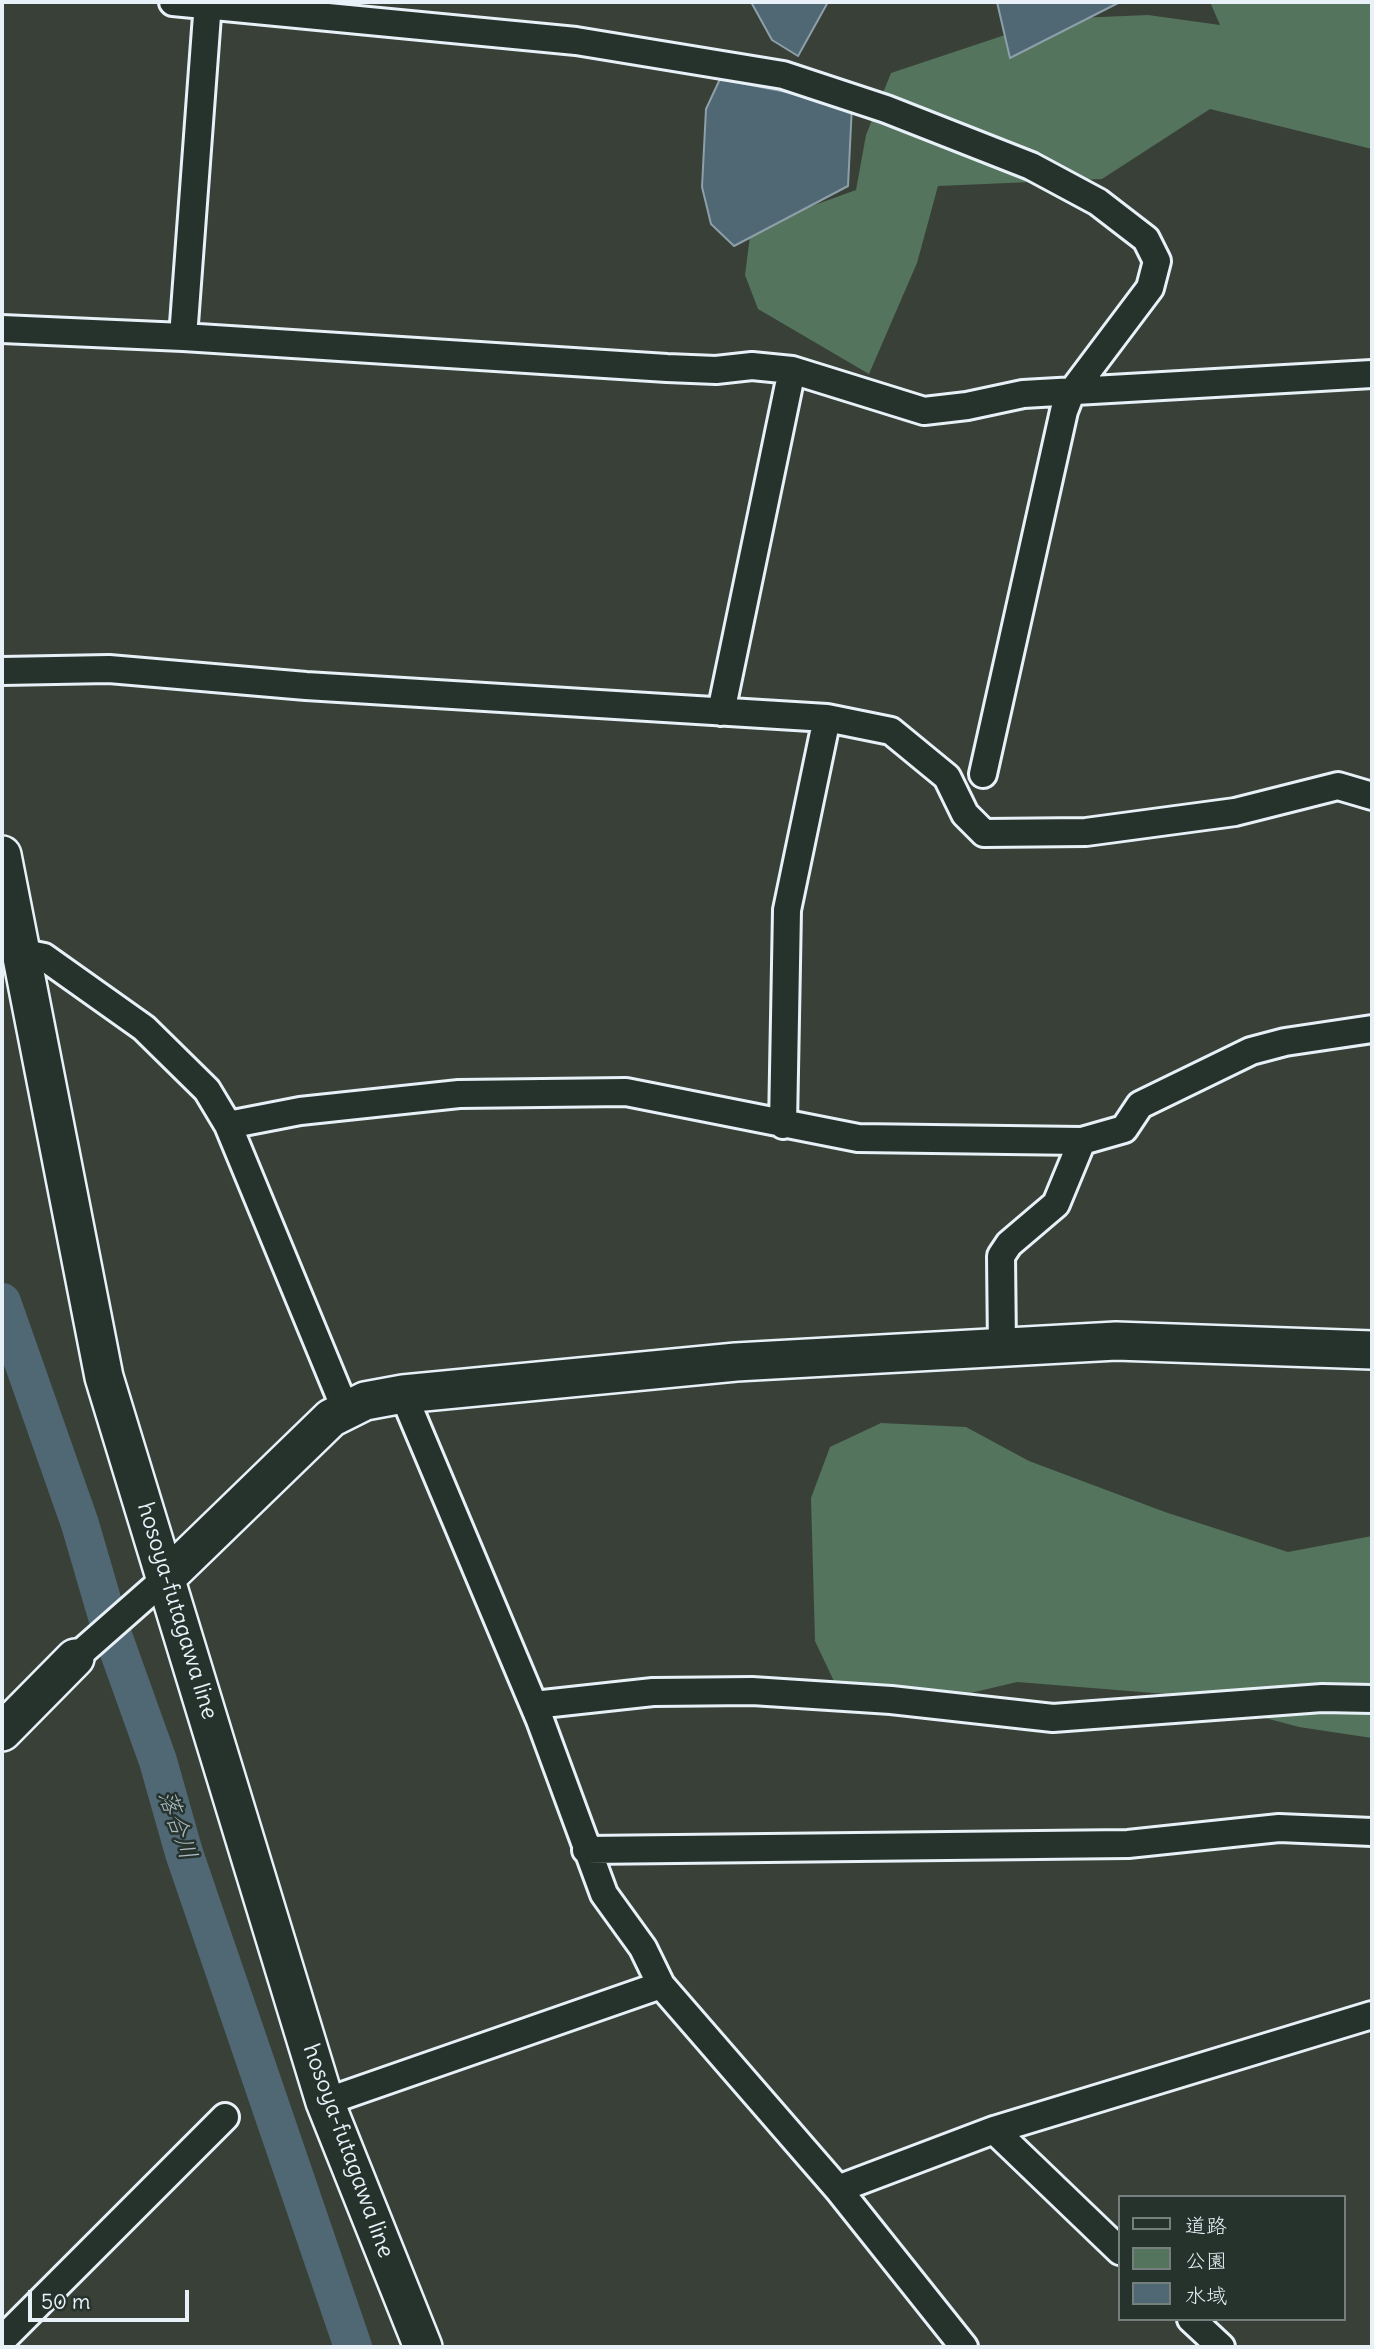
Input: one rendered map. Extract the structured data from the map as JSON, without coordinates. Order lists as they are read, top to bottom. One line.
{"streets":{"main road":["hosoya-futagawa line"]},"water":["落合川"],"legend":["道路","公園","水域"],"scale_bar":"50 m"}
